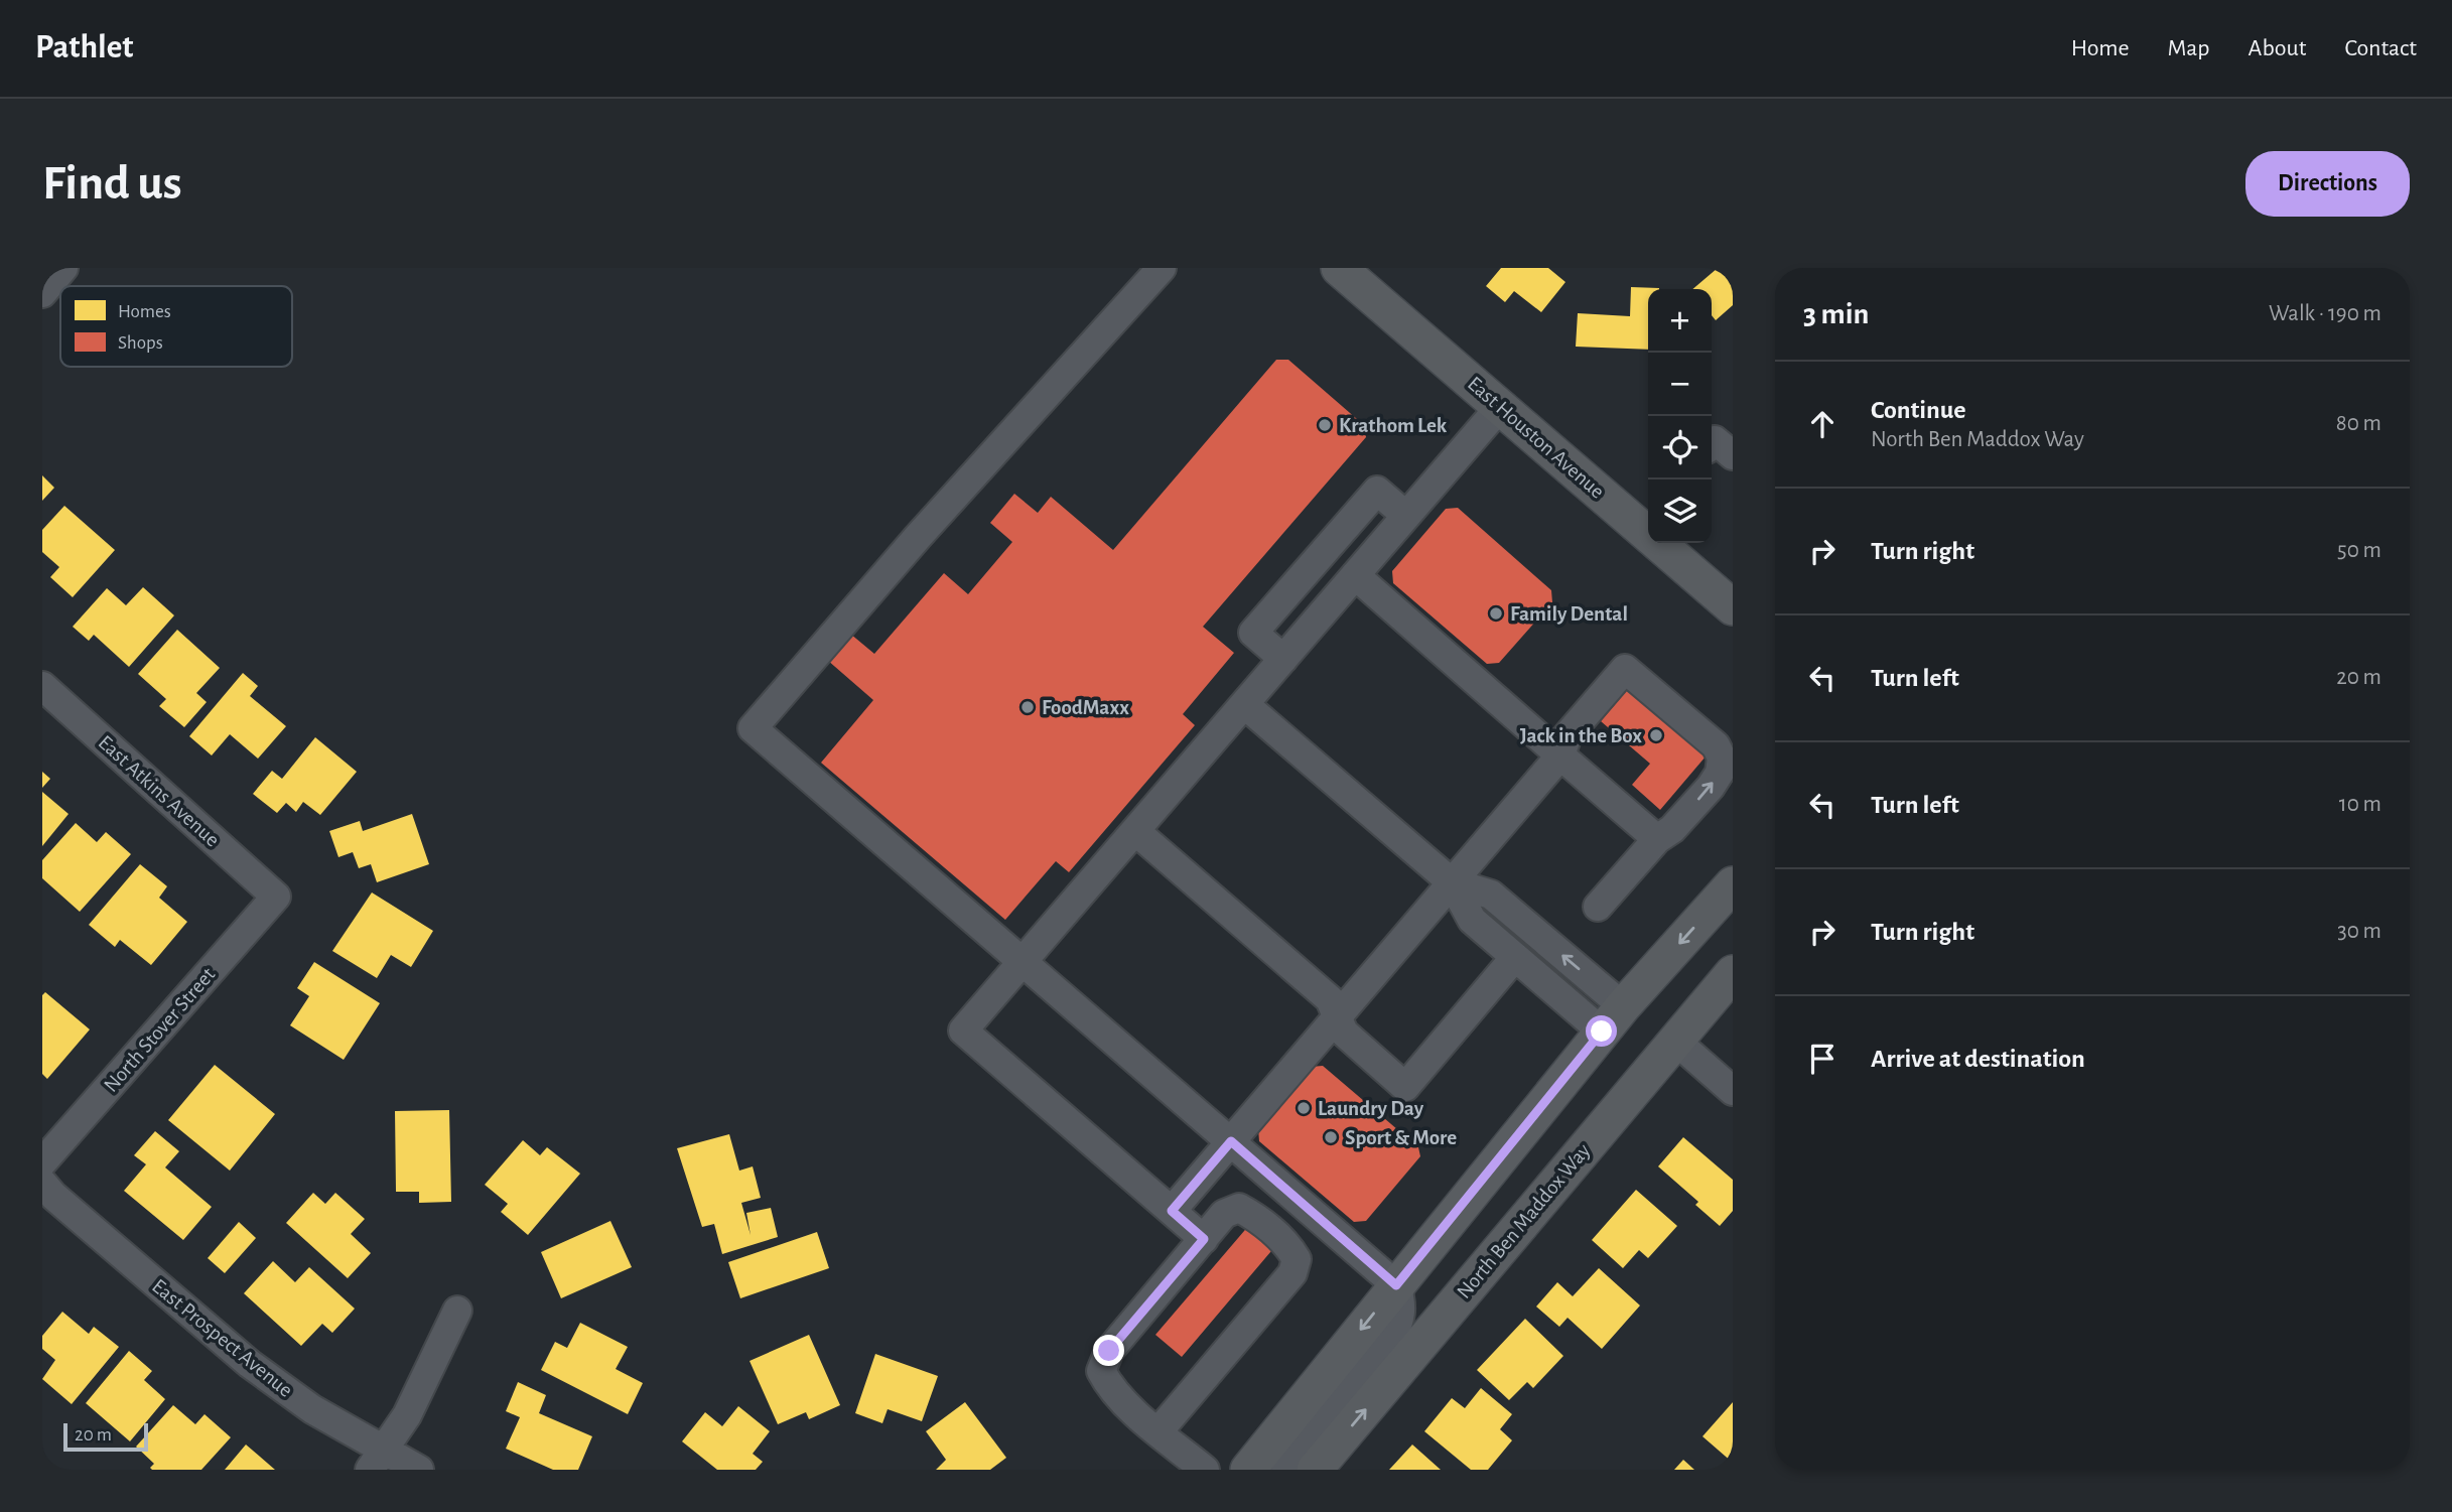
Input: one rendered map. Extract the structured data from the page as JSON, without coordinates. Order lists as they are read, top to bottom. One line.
{"streets":{"main road":["East Houston Avenue","North Ben Maddox Way"],"street":["East Atkins Avenue","North Stover Street","East Prospect Avenue"]},"crossings":[["East Atkins Avenue","North Stover Street"]],"places":["Krathom Lek","Family Dental","FoodMaxx","Jack in the Box","Laundry Day","Sport & More"],"legend":["Homes","Shops"],"scale_bar":"20 m","page":{"header":"Pathlet","nav":["Home","Map","About","Contact"],"buttons":"Directions","title":"Find us","heading":["3 min","Walk · 190 m"],"map_buttons":["+","−"],"list":[["Continue","North Ben Maddox Way","80 m"],["Turn right","50 m"],["Turn left","20 m"],["Turn left","10 m"],["Turn right","30 m"],"Arrive at destination"],"scale":"20 m"}}
